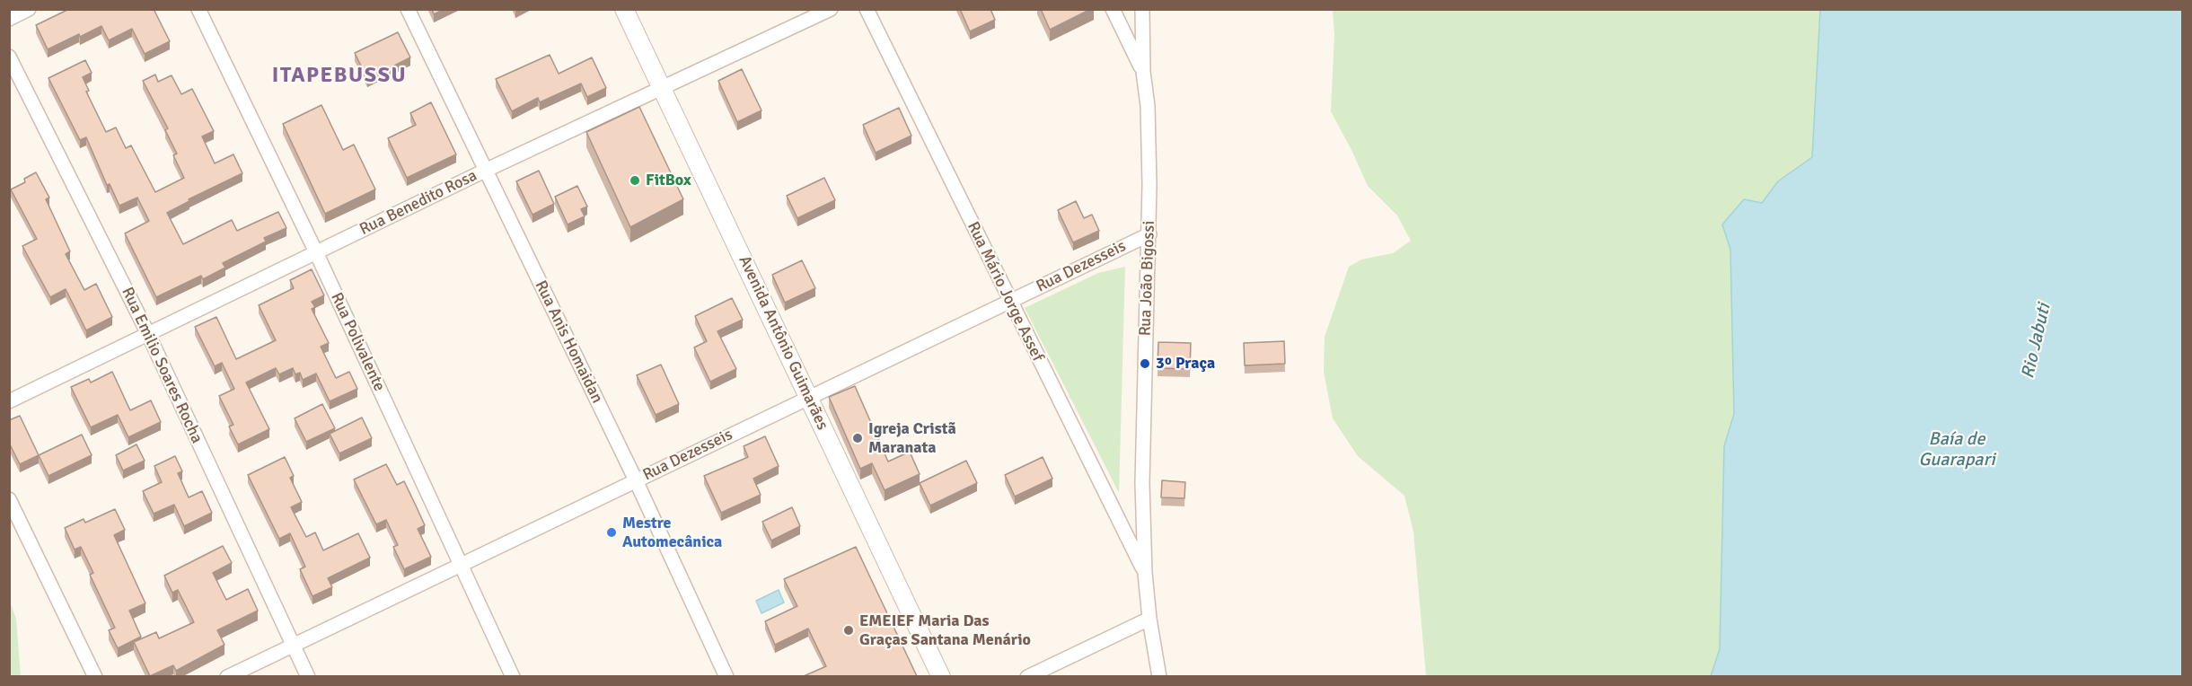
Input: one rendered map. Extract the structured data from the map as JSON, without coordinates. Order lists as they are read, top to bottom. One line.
{"streets":{"street":["Rua Benedito Rosa","Rua Dezesseis","Rua João Bigossi","Rua Mário Jorge Assef","Rua Polivalente","Rua Anis Homaidan","Avenida Antônio Guimarães","Rua Emilio Soares Rocha"]},"crossings":[["Rua Benedito Rosa","Rua Polivalente"],["Rua Benedito Rosa","Rua Anis Homaidan"],["Rua Benedito Rosa","Avenida Antônio Guimarães"],["Rua Benedito Rosa","Rua Emilio Soares Rocha"],["Rua Dezesseis","Rua João Bigossi"],["Rua Dezesseis","Rua Mário Jorge Assef"],["Rua Dezesseis","Rua Polivalente"],["Rua Dezesseis","Rua Anis Homaidan"],["Rua Dezesseis","Avenida Antônio Guimarães"],["Rua Dezesseis","Rua Emilio Soares Rocha"],["Rua João Bigossi","Rua Mário Jorge Assef"]],"districts":["ITAPEBUSSU"],"water":["Rio Jabuti","Baía de Guarapari"],"places":["FitBox","3º Praça","Igreja Cristã Maranata","Mestre Automecânica","EMEIEF Maria Das Graças Santana Menário"]}
